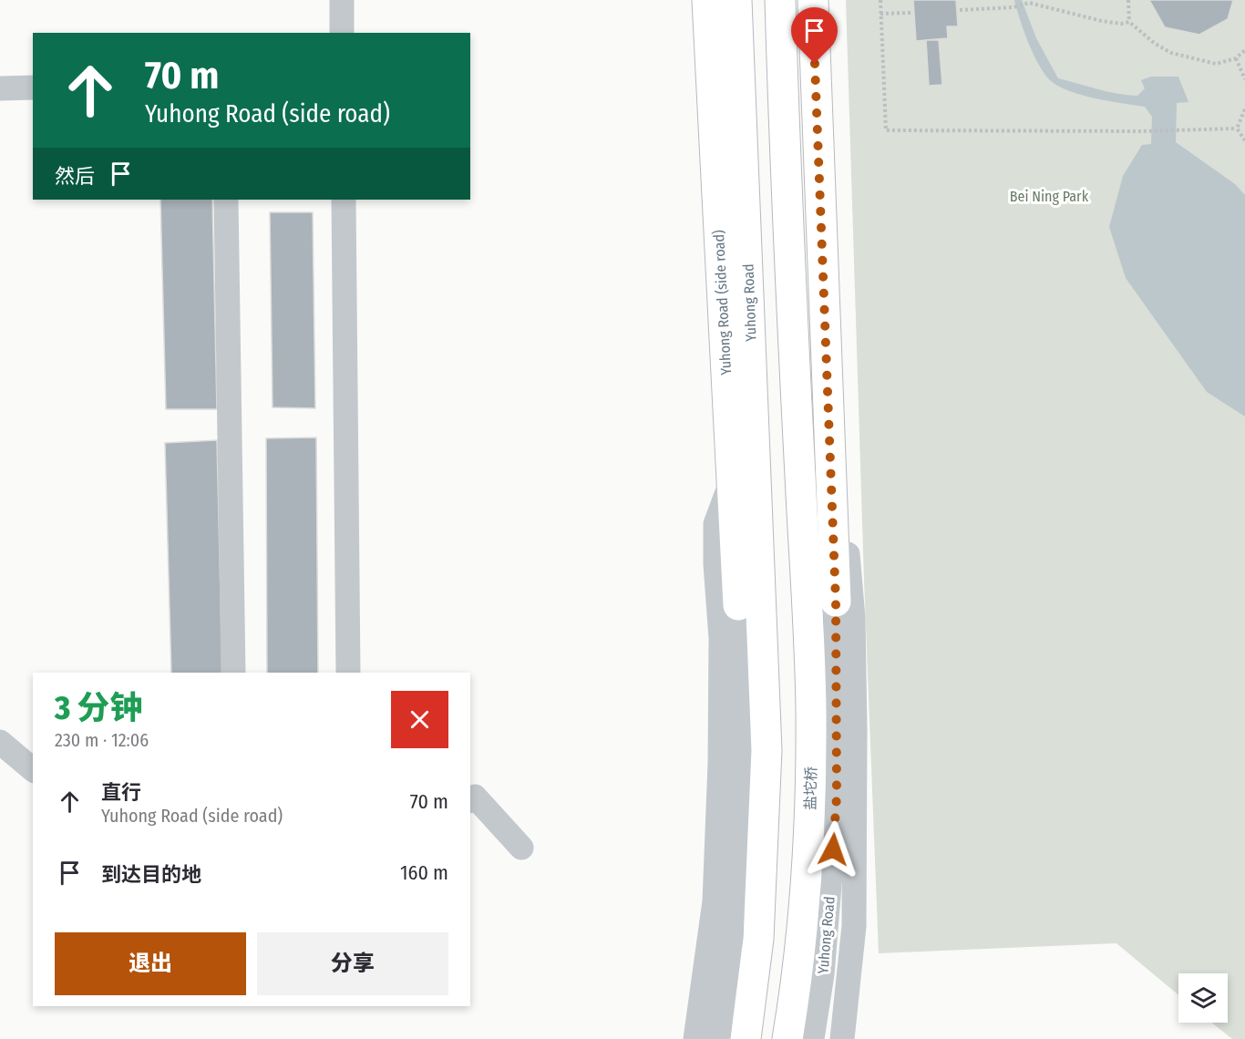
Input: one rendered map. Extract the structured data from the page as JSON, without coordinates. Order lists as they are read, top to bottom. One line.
{"streets":{"main road":["Yuhong Road (side road)","Yuhong Road","盐坨桥"]},"crossings":[["Yuhong Road (side road)","Yuhong Road"]],"parks":["Bei Ning Park"],"page":{"turn":["70 m","Yuhong Road (side road)"],"then":"然后","heading":["3 分钟","230 m · 12:06"],"list":[{"name":"直行","note":"Yuhong Road (side road)","value":"70 m"},{"name":"到达目的地","value":"160 m"}],"buttons":["退出","分享"]}}
